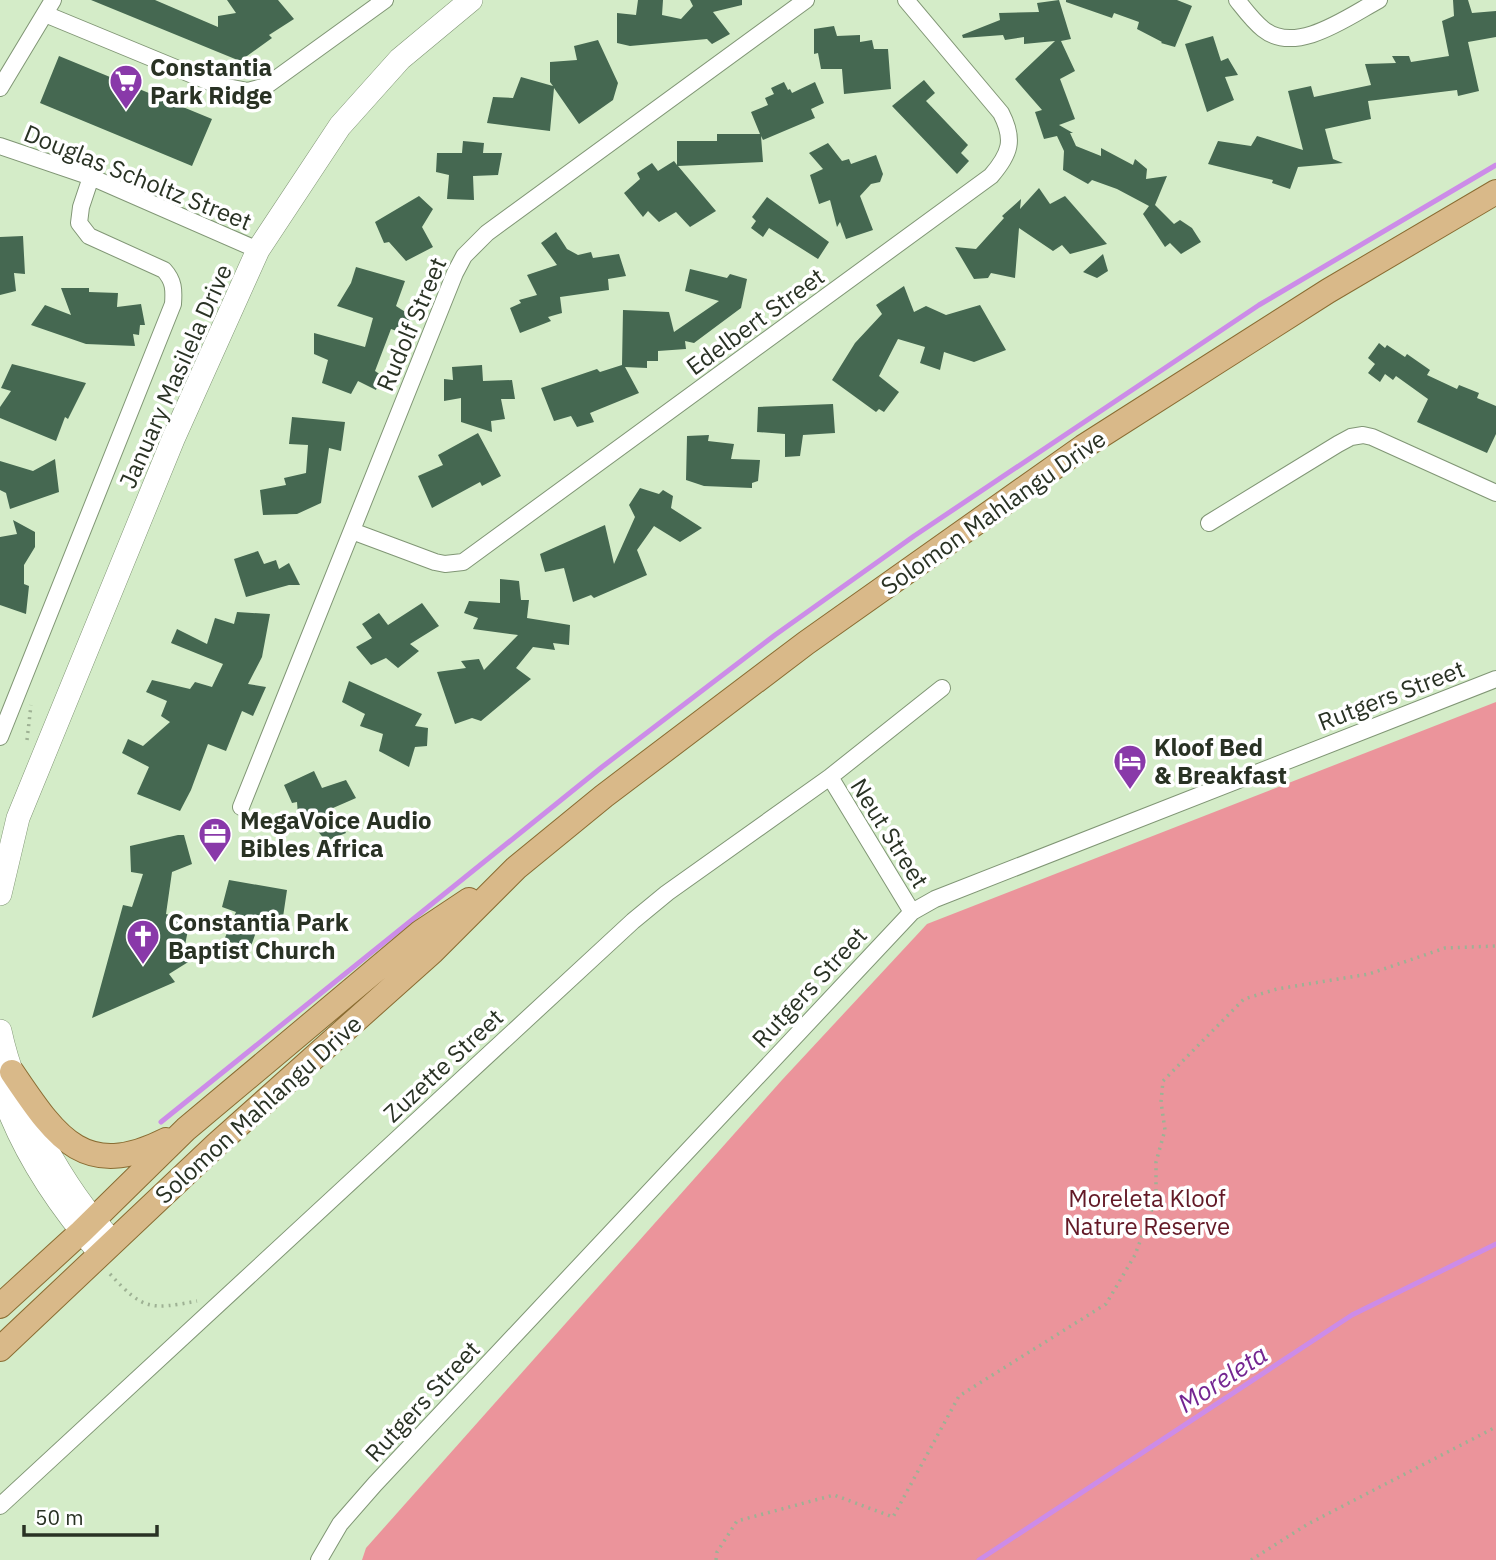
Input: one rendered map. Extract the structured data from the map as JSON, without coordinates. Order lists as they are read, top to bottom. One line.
{"streets":{"main road":["January Masilela Drive","Solomon Mahlangu Drive"],"street":["Douglas Scholtz Street","Edelbert Street","Rudolf Street","Rutgers Street","Neut Street","Zuzette Street"]},"crossings":[["Douglas Scholtz Street","January Masilela Drive"],["Edelbert Street","Rudolf Street"],["Rutgers Street","Neut Street"],["Neut Street","Zuzette Street"]],"water":["Moreleta"],"parks":["Moreleta Kloof Nature Reserve"],"places":{"supermarket":["Constantia Park Ridge"],"hotel":["Kloof Bed & Breakfast"],"office":["MegaVoice Audio Bibles Africa"],"church":["Constantia Park Baptist Church"]},"scale_bar":"50 m"}
